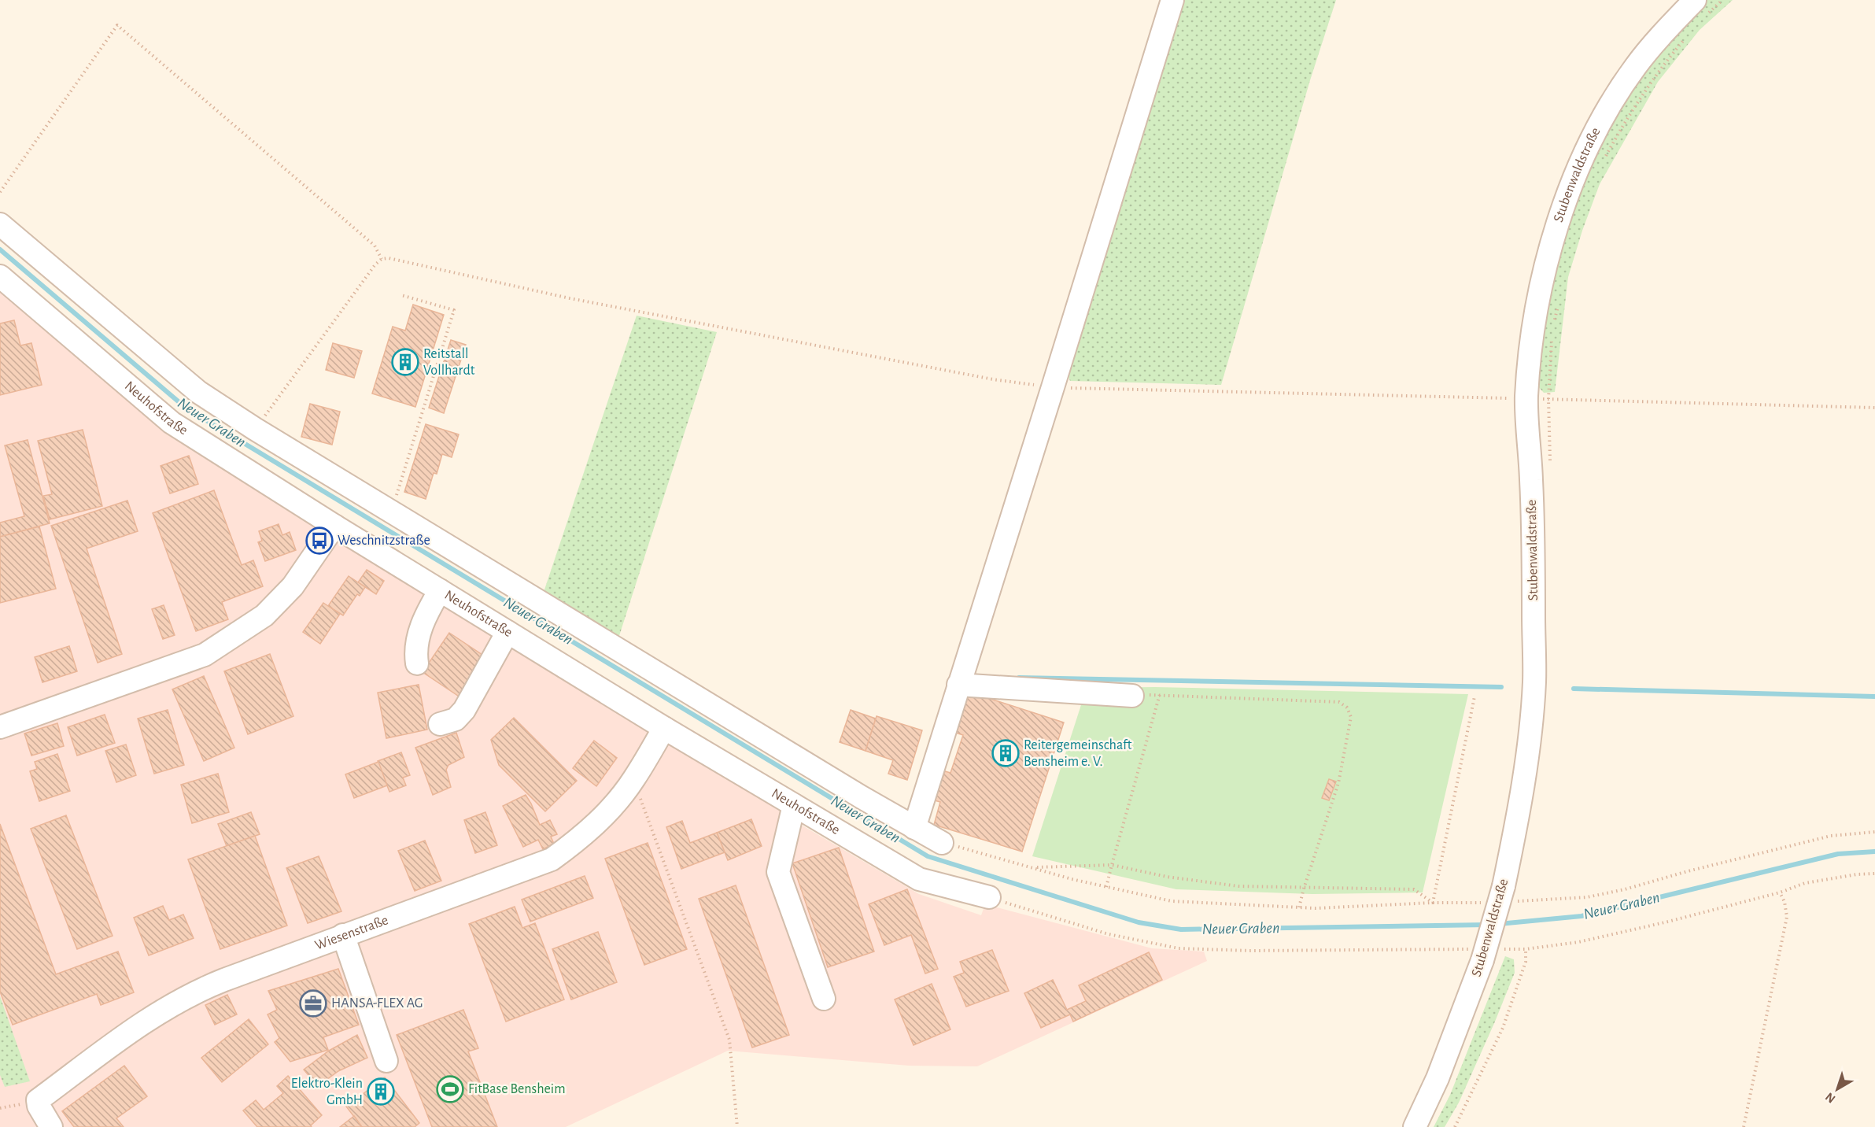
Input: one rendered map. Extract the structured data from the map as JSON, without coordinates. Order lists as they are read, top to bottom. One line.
{"streets":{"street":["Stubenwaldstraße","Neuhofstraße","Wiesenstraße"]},"crossings":[["Neuhofstraße","Wiesenstraße"]],"water":["Neuer Graben"],"places":{"building":["Reitstall Vollhardt","Reitergemeinschaft Bensheim e. V.","Elektro-Klein GmbH"],"bus stop":["Weschnitzstraße"],"office":["HANSA-FLEX AG"],"sports":["FitBase Bensheim"]},"north":"bottom left"}
